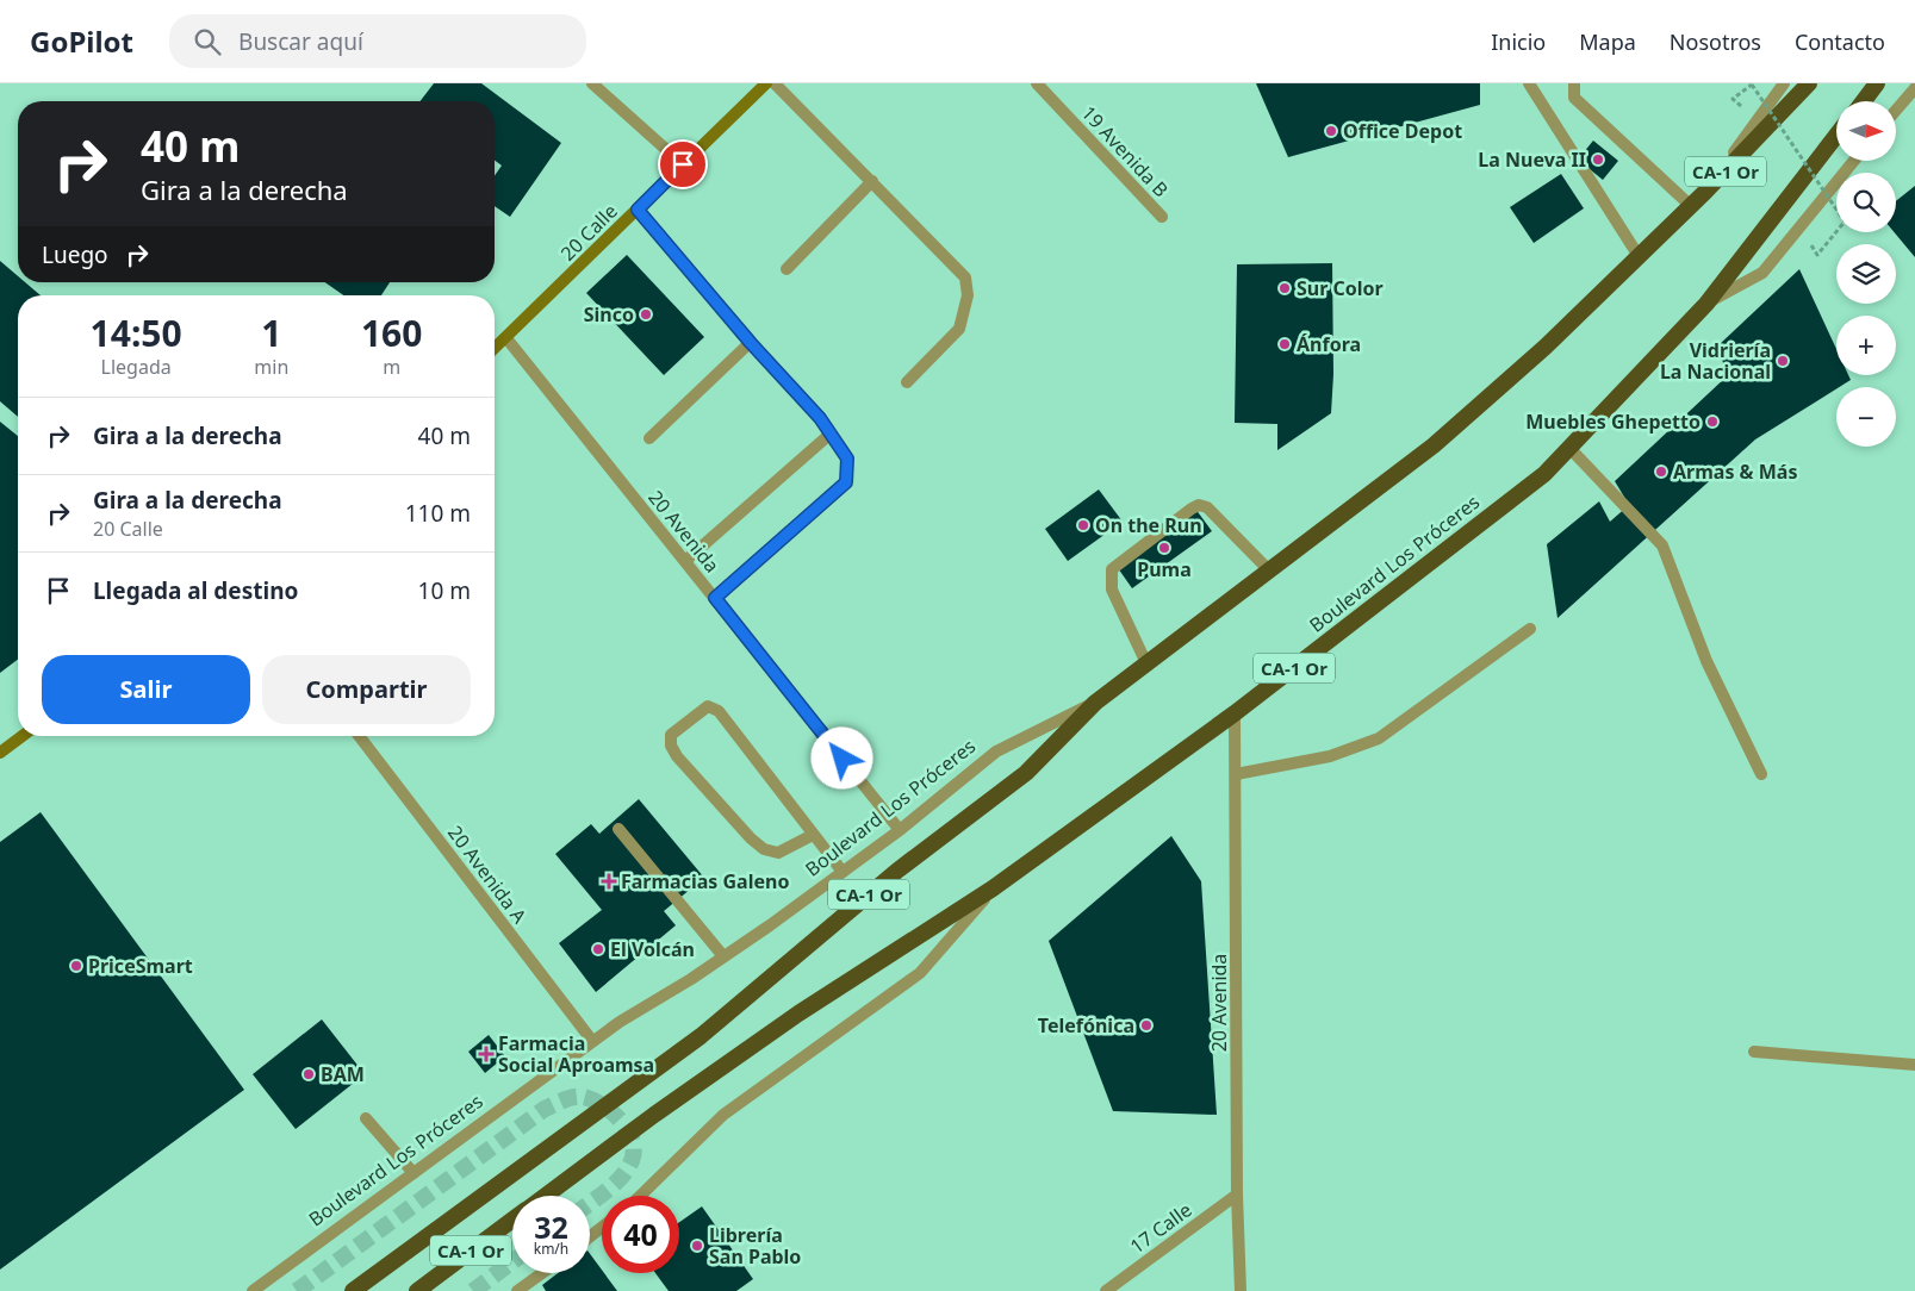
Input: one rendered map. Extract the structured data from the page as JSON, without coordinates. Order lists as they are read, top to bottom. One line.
{"streets":{"highway":["CA-1 Or","Boulevard Los Próceres"],"main road":["20 Calle"],"street":["19 Avenida B","20 Avenida","20 Avenida A","17 Calle"]},"crossings":[["20 Calle","20 Avenida"],["20 Avenida","Boulevard Los Próceres"],["20 Avenida","17 Calle"],["Boulevard Los Próceres","20 Avenida A"]],"places":{"other":["Office Depot","La Nueva II","Sur Color","Sinco","Ánfora","Vidriería La Nacional","Muebles Ghepetto","Armas & Más","On the Run","Puma","El Volcán","PriceSmart","Telefónica","BAM","Librería San Pablo"],"health":["Farmacias Galeno","Farmacia Social Aproamsa"]},"north":"right","page":{"header":"GoPilot","search":"Buscar aquí","nav":["Inicio","Mapa","Nosotros","Contacto"],"map_buttons":["+","−"],"turn":["40 m","Gira a la derecha"],"then":"Luego","eta":["14:50","Llegada","1","min","160","m"],"list":[{"name":"Gira a la derecha","value":"40 m"},{"name":"Gira a la derecha","note":"20 Calle","value":"110 m"},{"name":"Llegada al destino","value":"10 m"}],"buttons":["Salir","Compartir"],"speed":"32 km/h","limit":"40"}}
